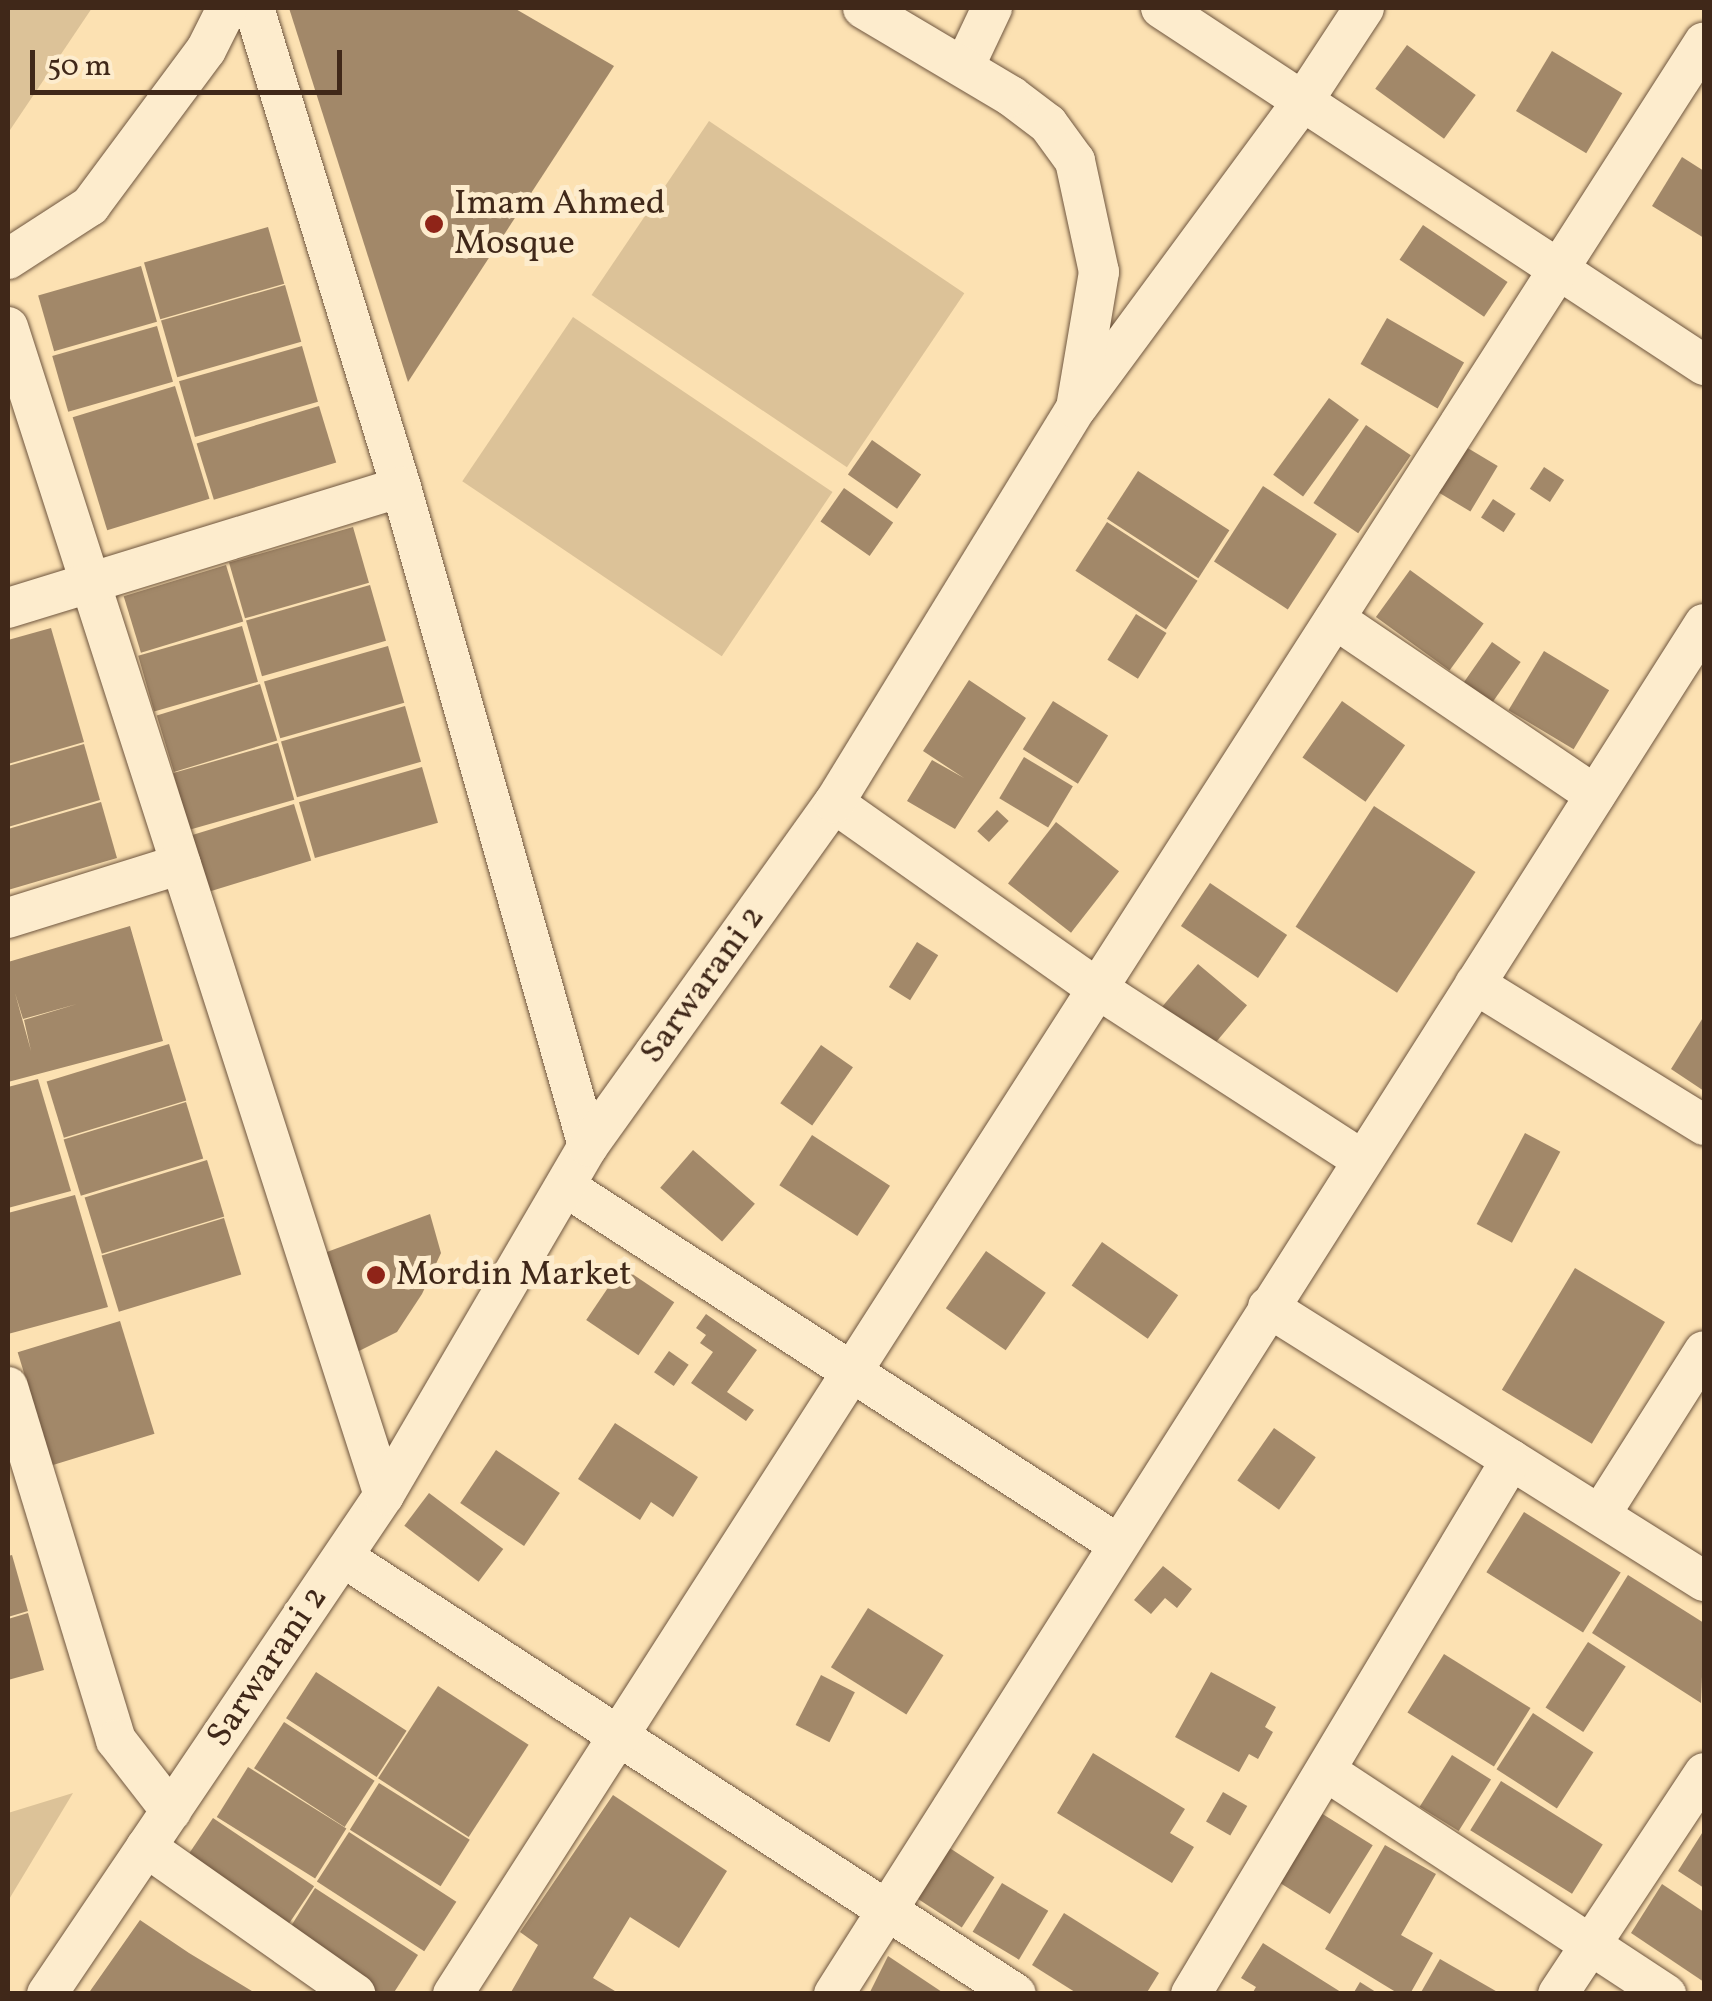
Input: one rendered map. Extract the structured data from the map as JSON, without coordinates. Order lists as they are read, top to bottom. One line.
{"streets":{"street":["Sarwarani 2"]},"places":["Imam Ahmed Mosque","Mordin Market"],"scale_bar":"50 m"}
